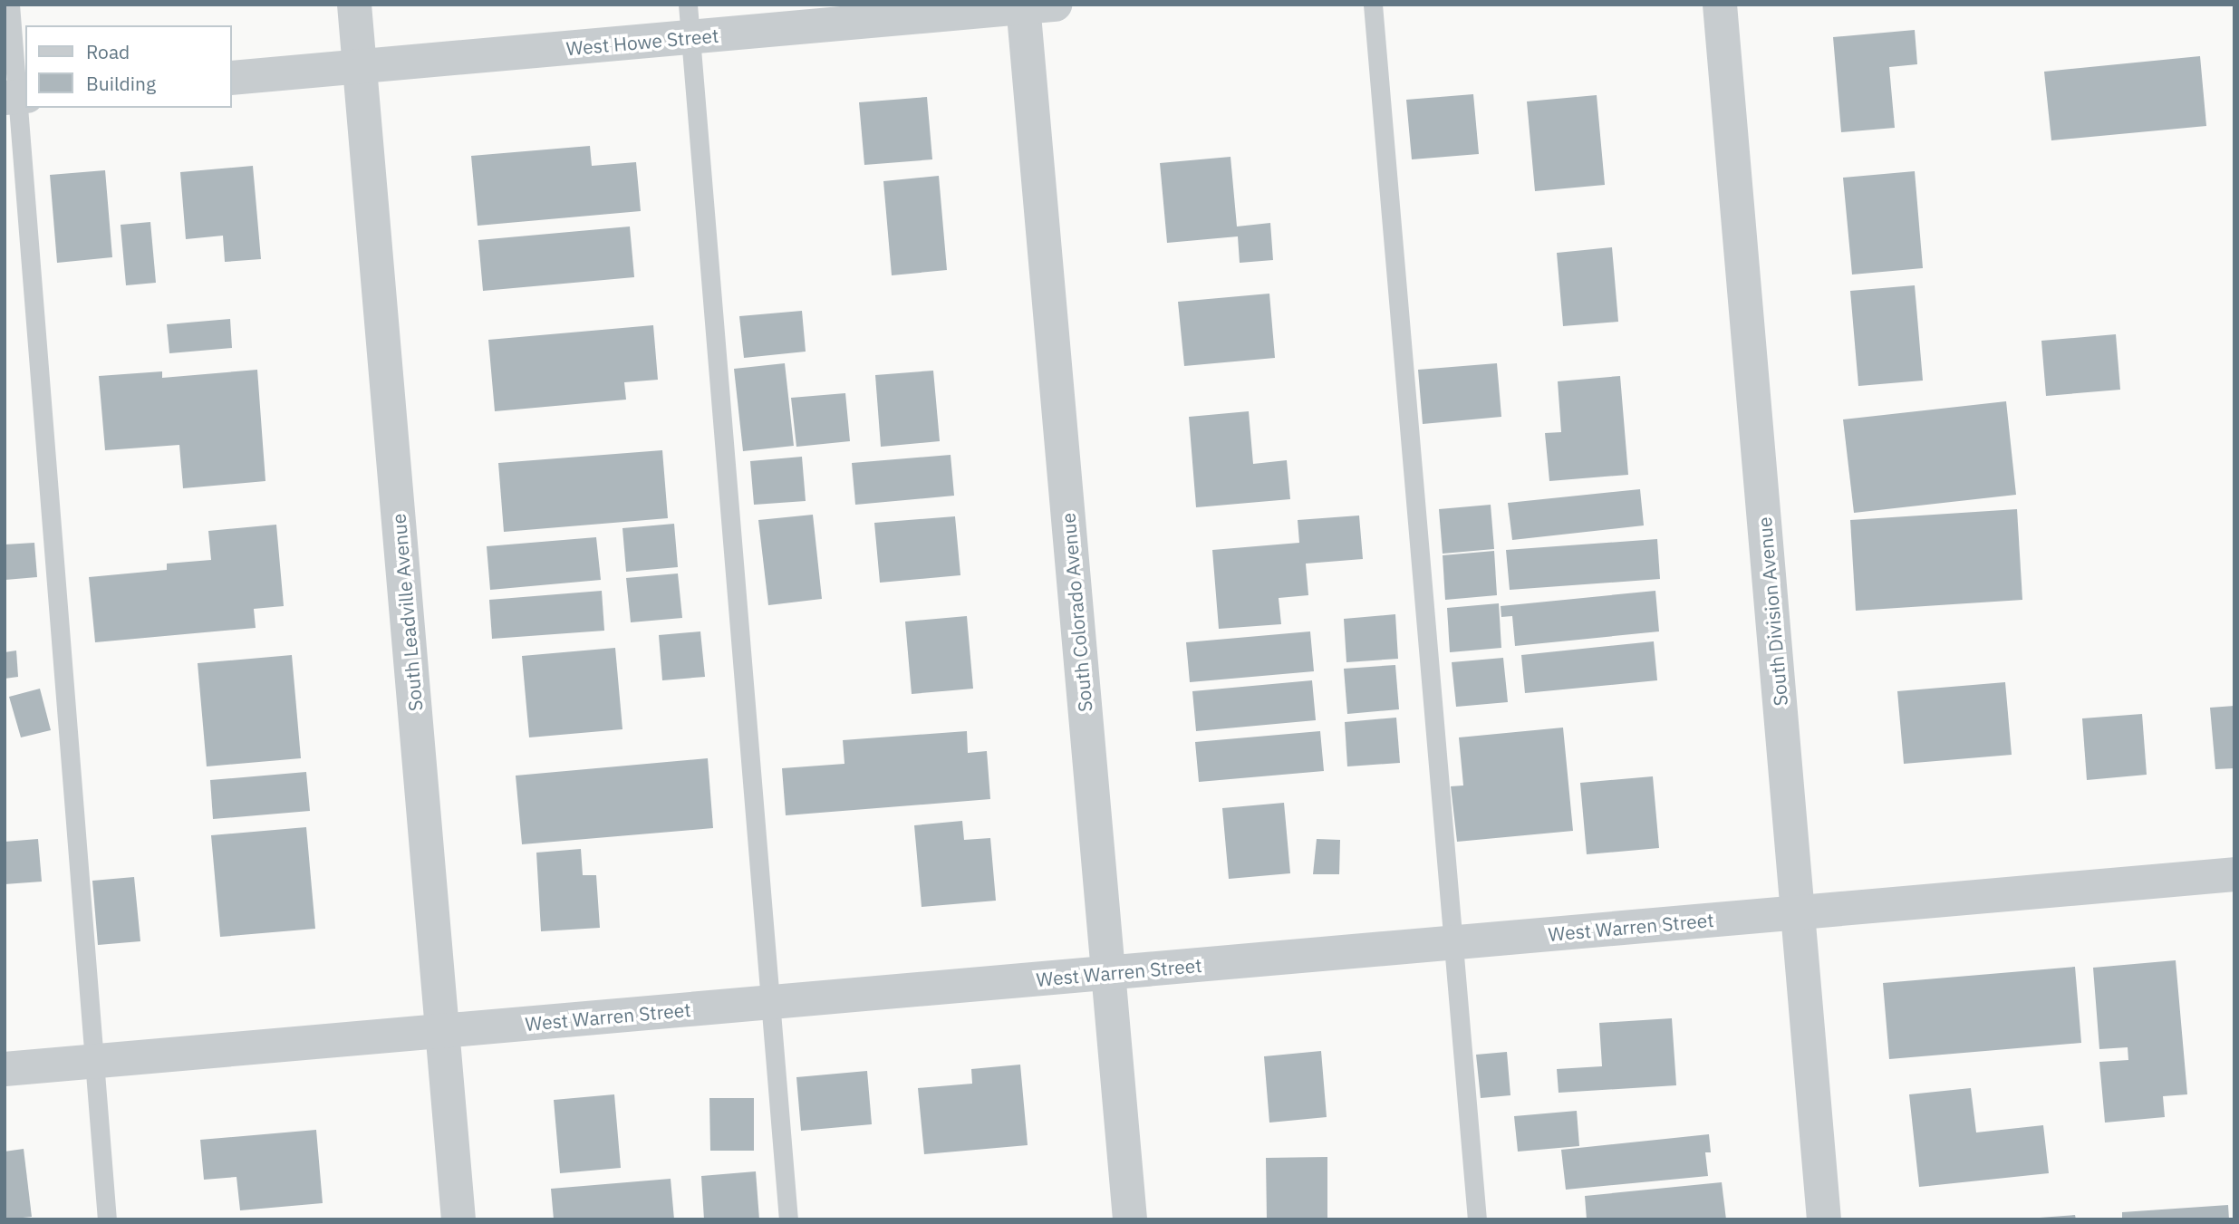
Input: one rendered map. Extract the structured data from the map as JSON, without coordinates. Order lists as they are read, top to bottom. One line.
{"streets":{"street":["West Howe Street","South Division Avenue","South Leadville Avenue","South Colorado Avenue","West Warren Street"]},"crossings":[["West Howe Street","South Leadville Avenue"],["West Howe Street","South Colorado Avenue"],["South Division Avenue","West Warren Street"],["South Leadville Avenue","West Warren Street"],["South Colorado Avenue","West Warren Street"]],"legend":["Road","Building"]}
